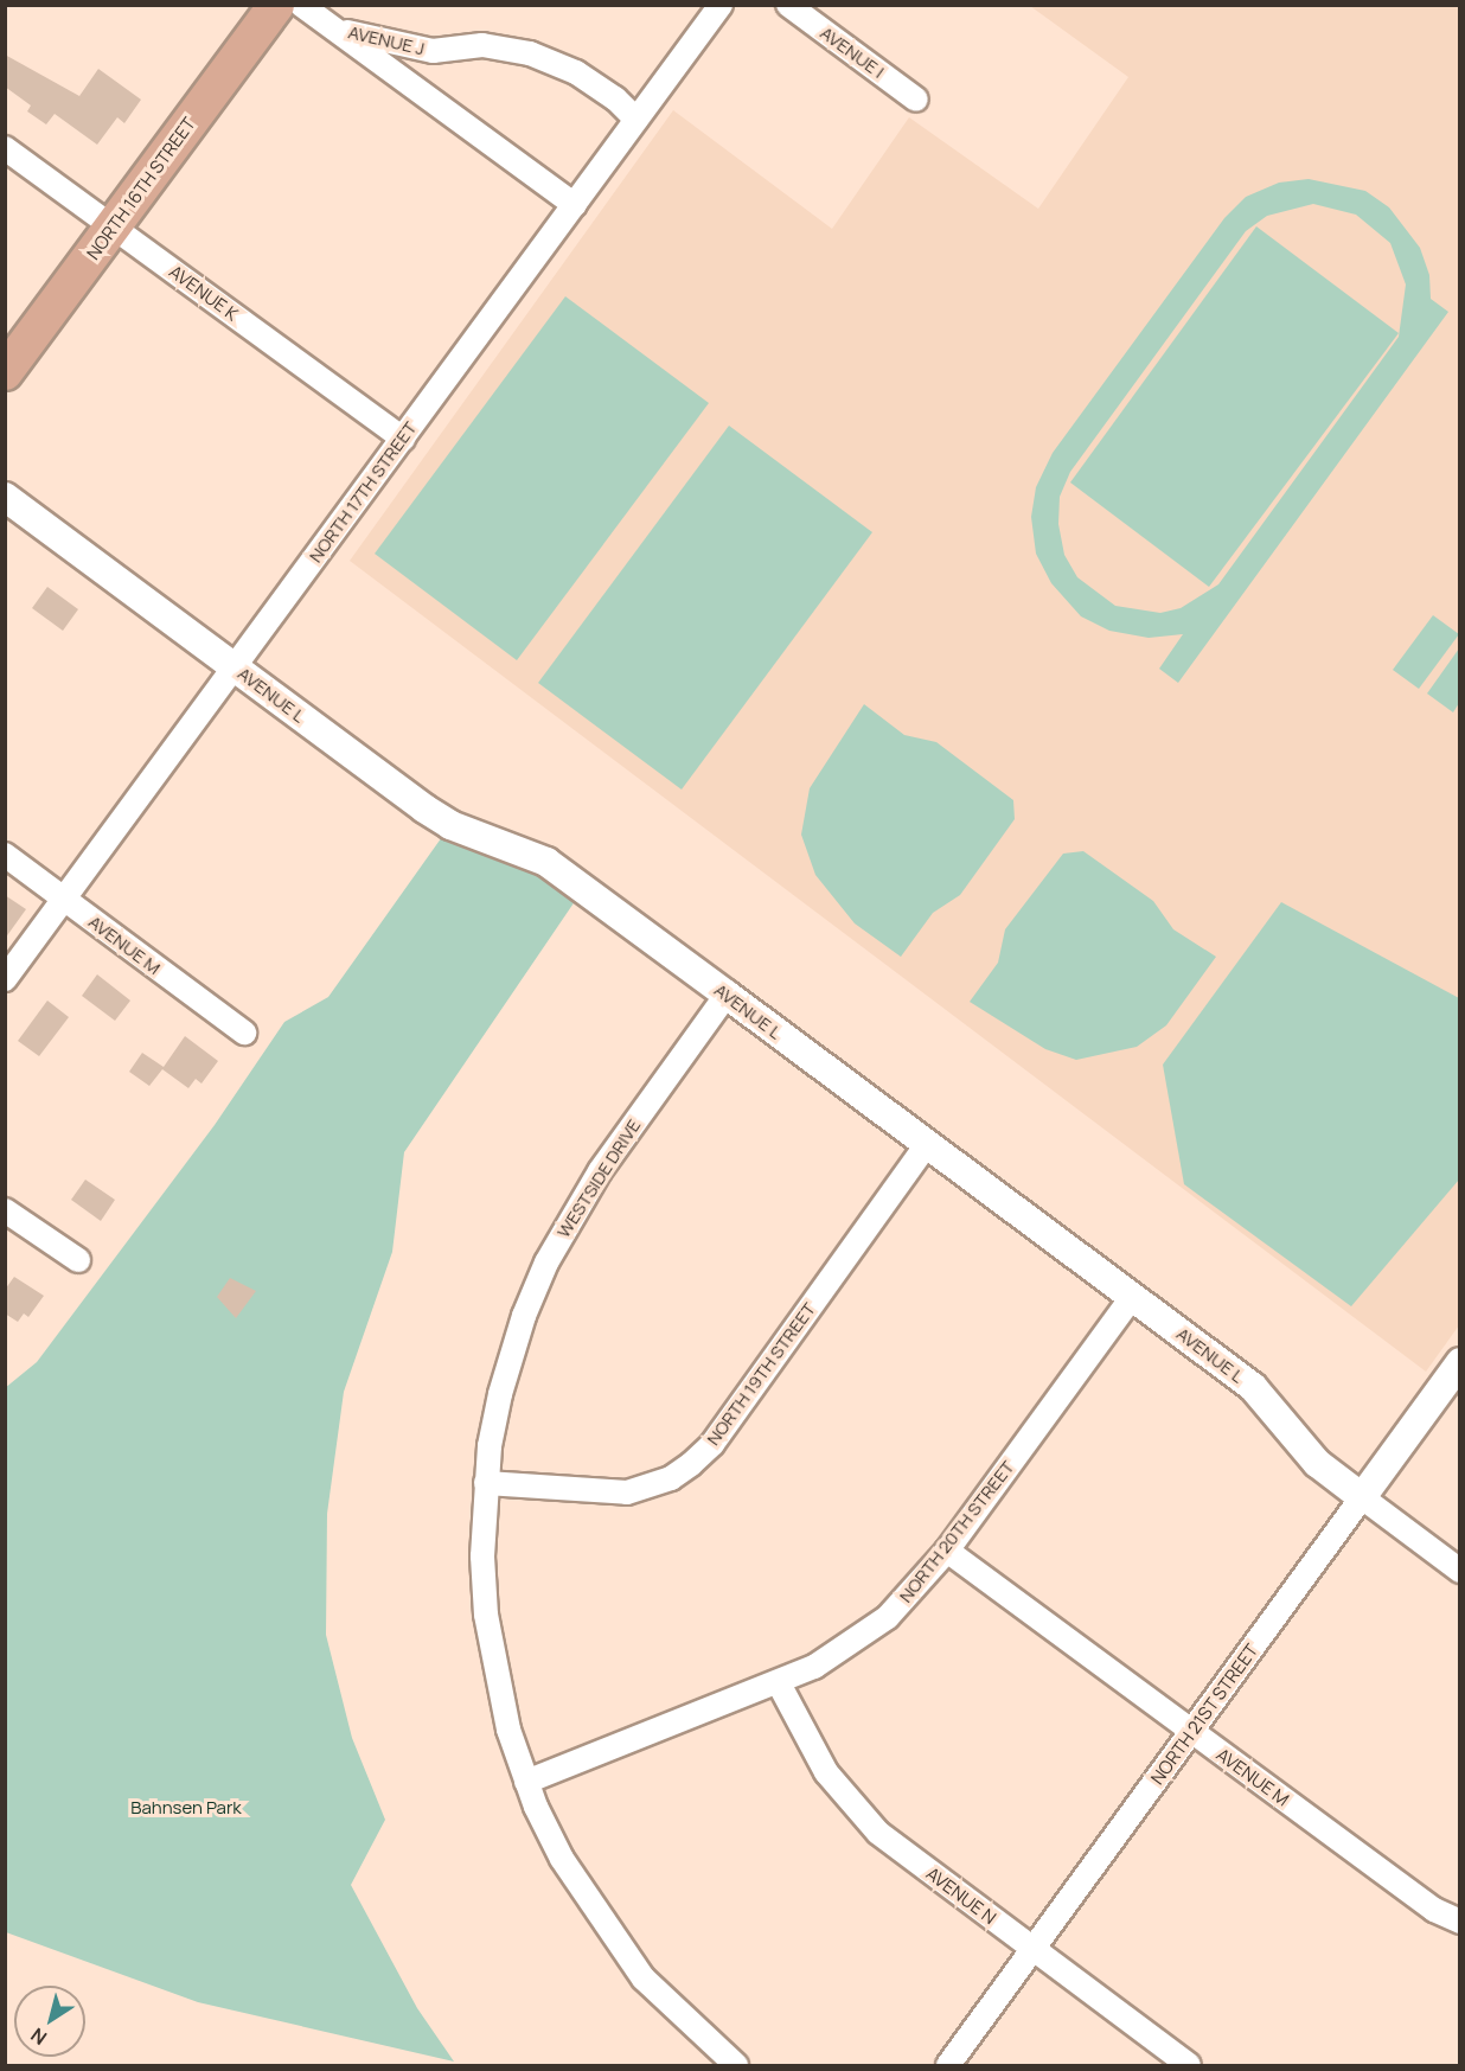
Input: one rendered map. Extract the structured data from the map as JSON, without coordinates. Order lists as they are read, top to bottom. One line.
{"streets":{"main road":["NORTH 16TH STREET"],"street":["AVENUE J","AVENUE I","AVENUE K","NORTH 17TH STREET","AVENUE L","AVENUE M","WESTSIDE DRIVE","NORTH 19TH STREET","NORTH 20TH STREET","NORTH 21ST STREET","AVENUE N"]},"crossings":[["AVENUE J","NORTH 17TH STREET"],["NORTH 16TH STREET","AVENUE K"],["AVENUE K","NORTH 17TH STREET"],["NORTH 17TH STREET","AVENUE L"],["NORTH 17TH STREET","AVENUE M"],["AVENUE L","WESTSIDE DRIVE"],["AVENUE L","NORTH 19TH STREET"],["AVENUE L","NORTH 20TH STREET"],["AVENUE L","NORTH 21ST STREET"],["AVENUE M","NORTH 20TH STREET"],["AVENUE M","NORTH 21ST STREET"],["WESTSIDE DRIVE","NORTH 19TH STREET"],["WESTSIDE DRIVE","NORTH 20TH STREET"],["NORTH 20TH STREET","AVENUE N"],["NORTH 21ST STREET","AVENUE N"]],"parks":["Bahnsen Park"],"north":"bottom left"}
